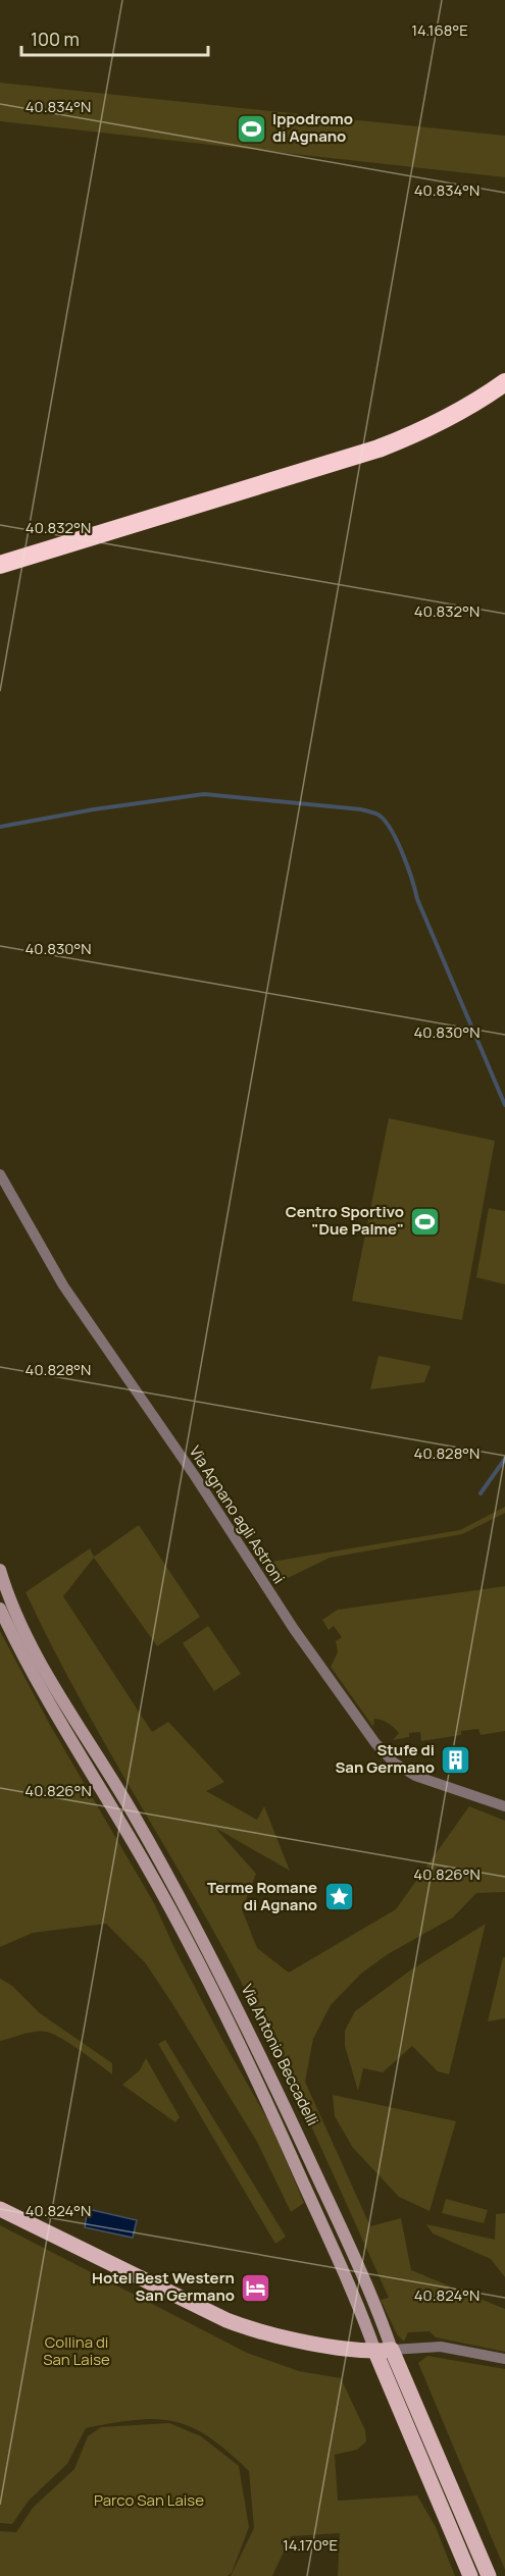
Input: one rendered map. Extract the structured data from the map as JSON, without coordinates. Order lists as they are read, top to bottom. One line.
{"streets":{"main road":["Via Antonio Beccadelli"],"street":["Via Agnano agli Astroni"]},"parks":["Collina di San Laise","Parco San Laise"],"places":{"sports":["Ippodromo di Agnano","Centro Sportivo \"Due Palme\""],"building":["Stufe di San Germano"],"place":["Terme Romane di Agnano"],"hotel":["Hotel Best Western San Germano"]},"scale_bar":"100 m","coordinates":["14.168°E","40.834°N","40.832°N","40.830°N","40.828°N","40.826°N","40.824°N","14.170°E"]}
